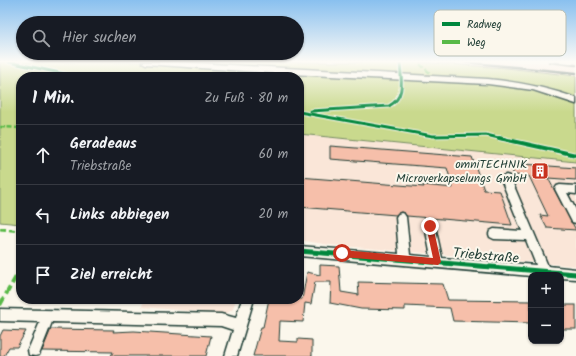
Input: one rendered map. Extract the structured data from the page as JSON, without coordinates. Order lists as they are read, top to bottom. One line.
{"streets":{"street":["Triebstraße"]},"places":{"building":["omniTECHNIK Microverkapselungs GmbH"]},"legend":["Radweg","Weg"],"page":{"search":"Hier suchen","heading":["1 Min.","Zu Fuß · 80 m"],"list":[["Geradeaus","Triebstraße","60 m"],["Links abbiegen","20 m"],"Ziel erreicht"],"map_buttons":["+","−"]}}
